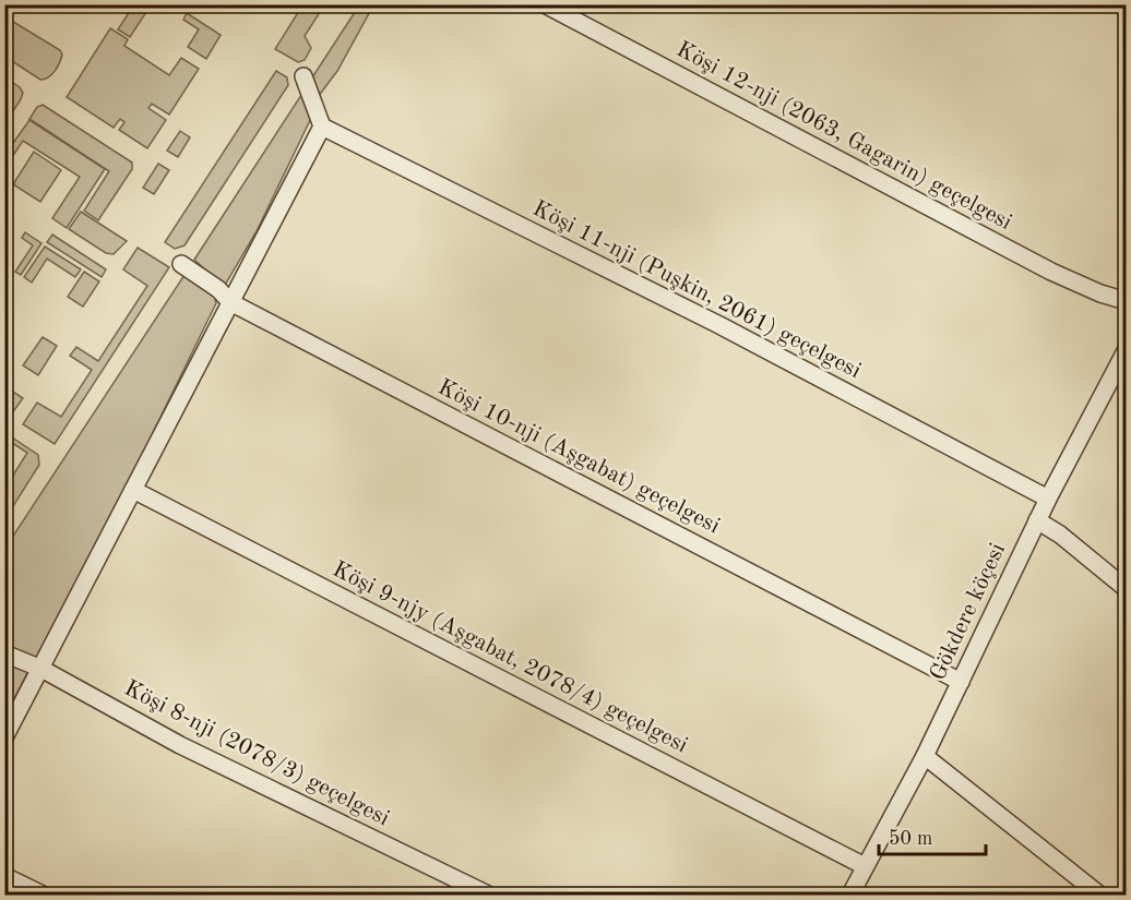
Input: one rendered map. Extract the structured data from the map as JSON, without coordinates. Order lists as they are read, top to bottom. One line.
{"streets":{"street":["Köşi 12-nji (2063, Gagarin) geçelgesi","Köşi 11-nji (Puşkin, 2061) geçelgesi","Köşi 10-nji (Aşgabat) geçelgesi","Gökdere köçesi","Köşi 9-njy (Aşgabat, 2078/4) geçelgesi","Köşi 8-nji (2078/3) geçelgesi"]},"crossings":[["Köşi 11-nji (Puşkin, 2061) geçelgesi","Gökdere köçesi"],["Köşi 10-nji (Aşgabat) geçelgesi","Gökdere köçesi"],["Gökdere köçesi","Köşi 9-njy (Aşgabat, 2078/4) geçelgesi"]],"scale_bar":"50 m"}
